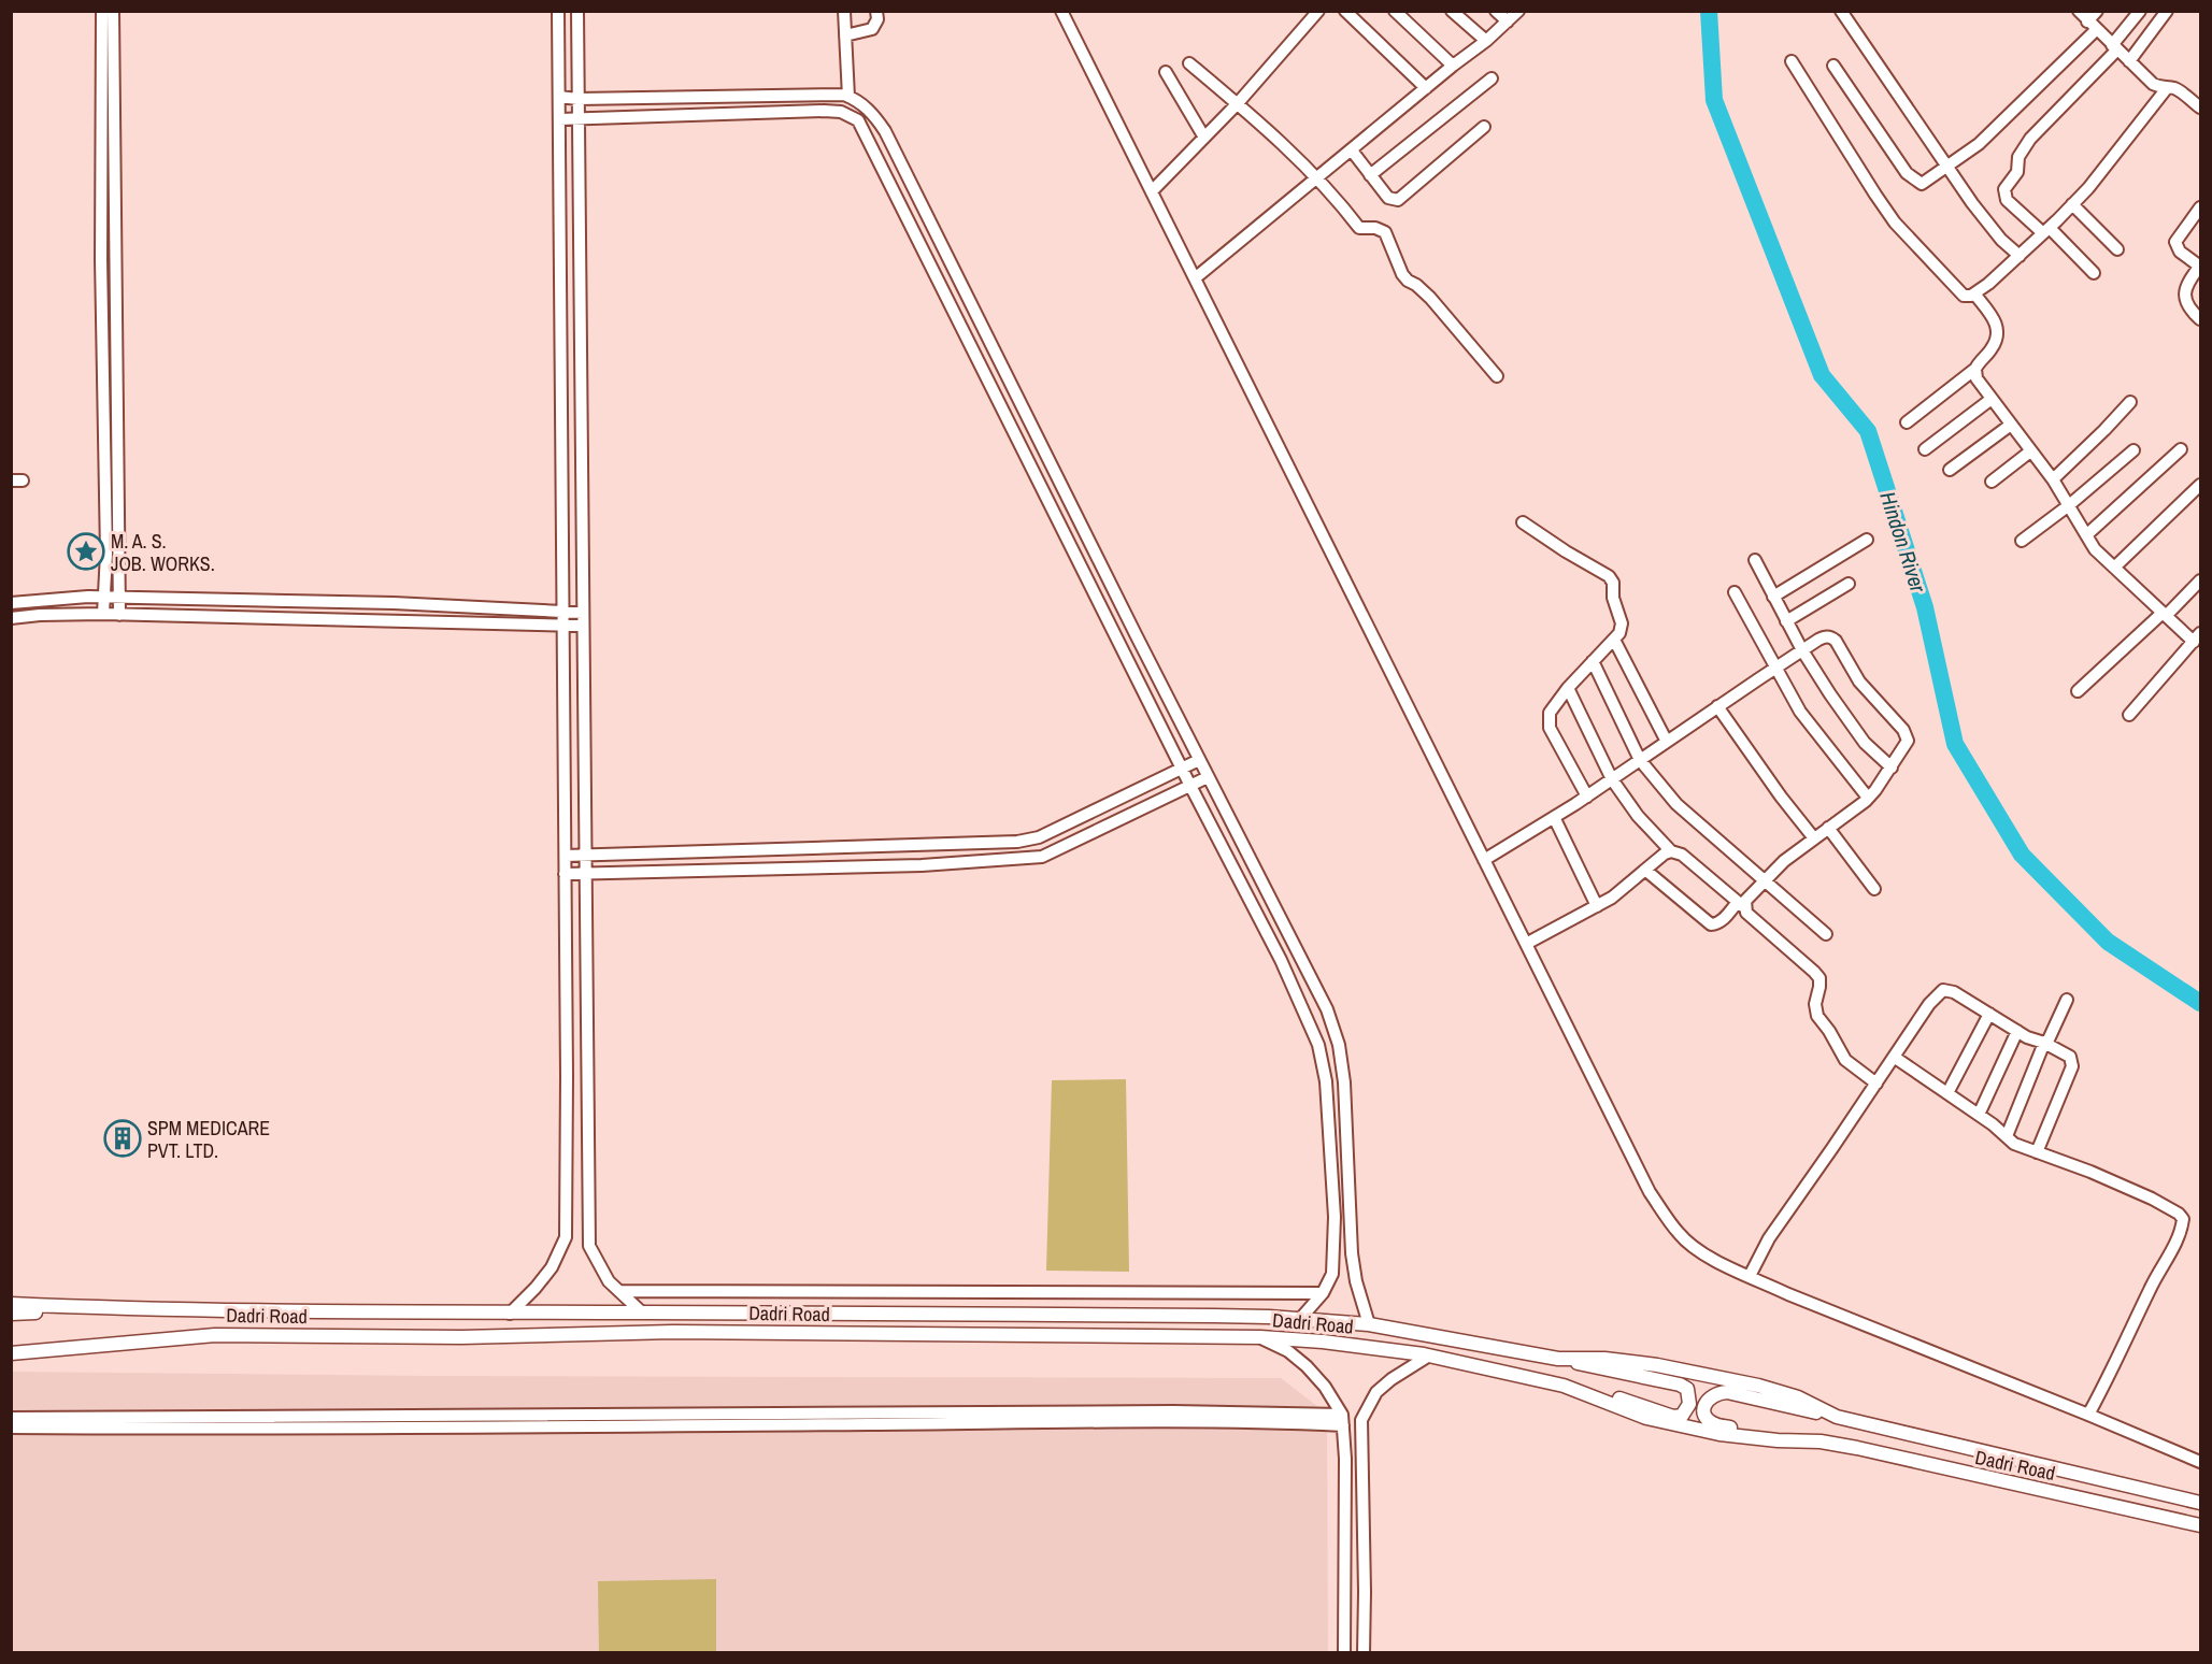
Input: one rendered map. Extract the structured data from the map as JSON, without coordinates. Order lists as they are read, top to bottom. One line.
{"streets":{"main road":["Dadri Road"]},"water":["Hindon River"],"places":{"place":["M. A. S. JOB. WORKS."],"building":["SPM MEDICARE PVT. LTD."]}}
